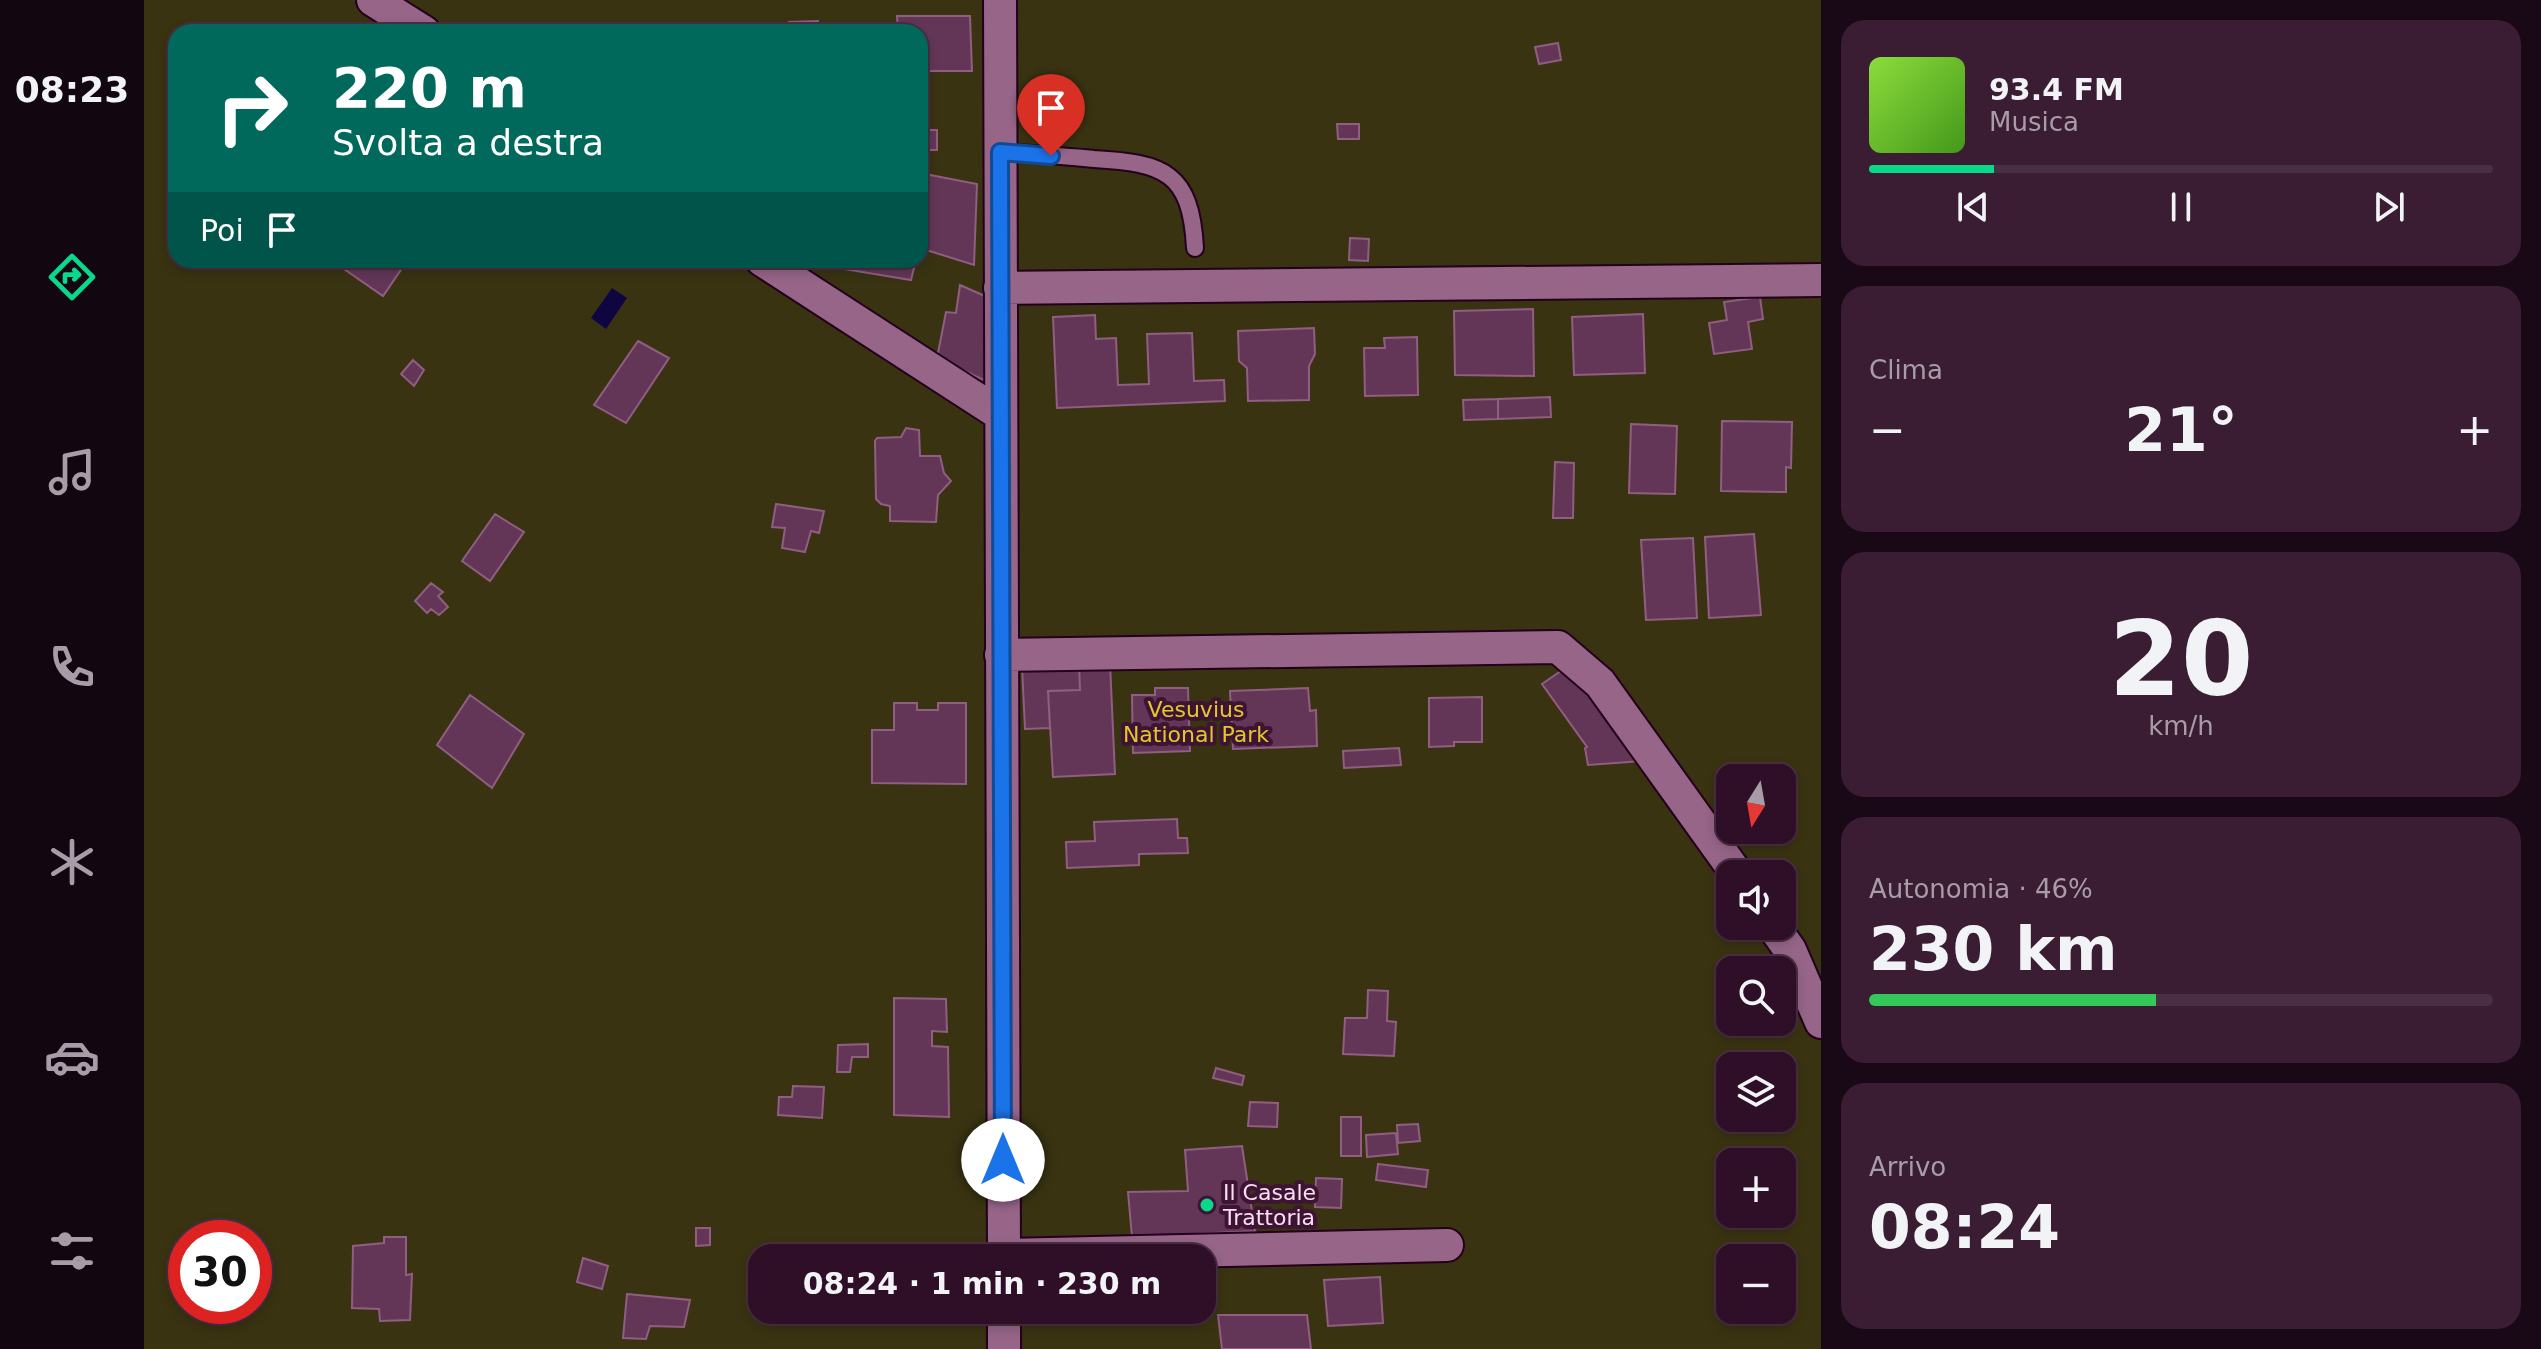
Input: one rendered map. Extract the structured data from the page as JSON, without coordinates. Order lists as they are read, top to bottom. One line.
{"parks":["Vesuvius National Park"],"places":["Il Casale Trattoria"],"north":"bottom","page":{"tabs":"08:23","turn":["220 m","Svolta a destra"],"song":["93.4 FM","Musica"],"then":"Poi","tile":["Clima",["20","km/h"],["Autonomia · 46%","230 km"],["Arrivo","08:24"]],"heat":["−","21°","+"],"map_buttons":["+","−"],"limit":"30","trip":"08:24 · 1 min · 230 m"}}
